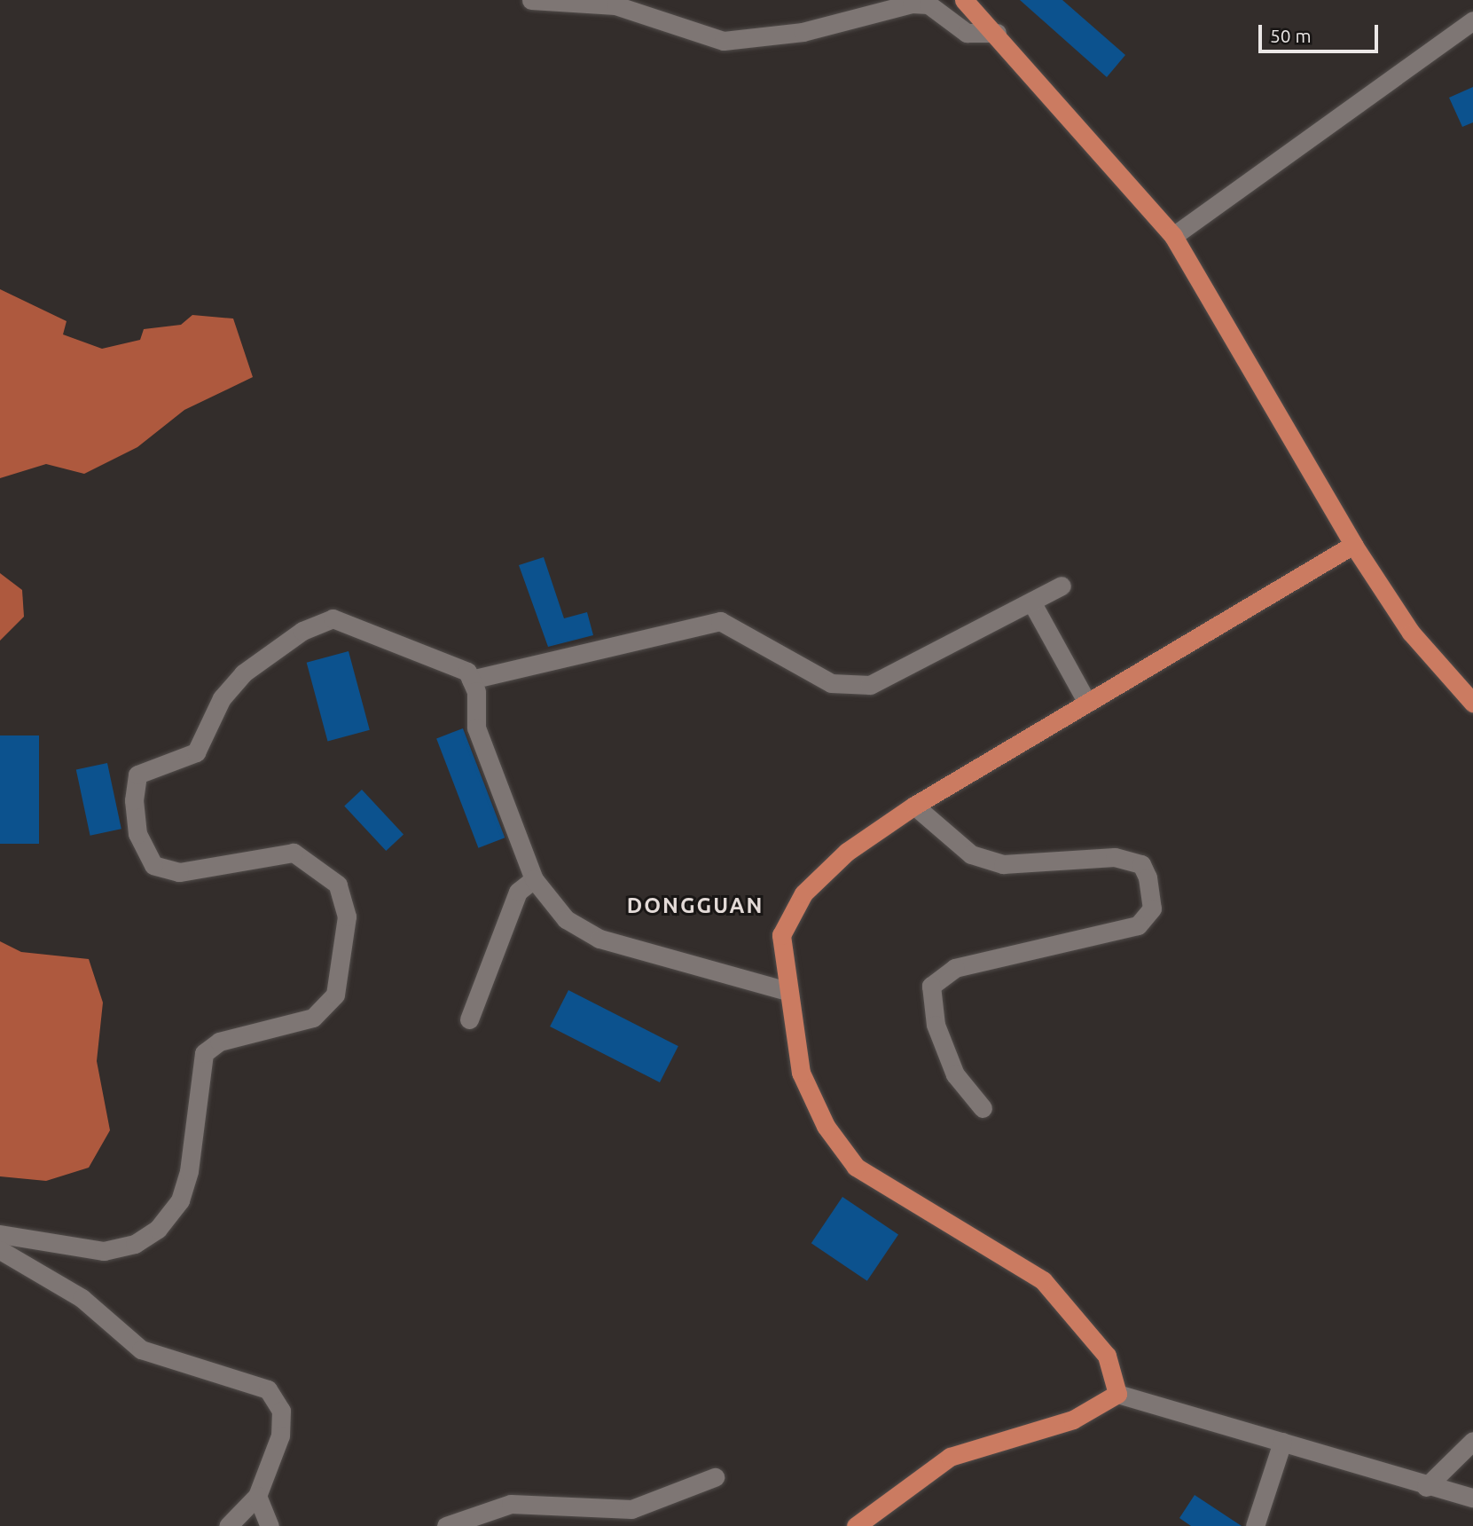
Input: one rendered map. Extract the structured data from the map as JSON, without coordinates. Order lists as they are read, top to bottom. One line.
{"districts":["DONGGUAN"],"scale_bar":"50 m"}
